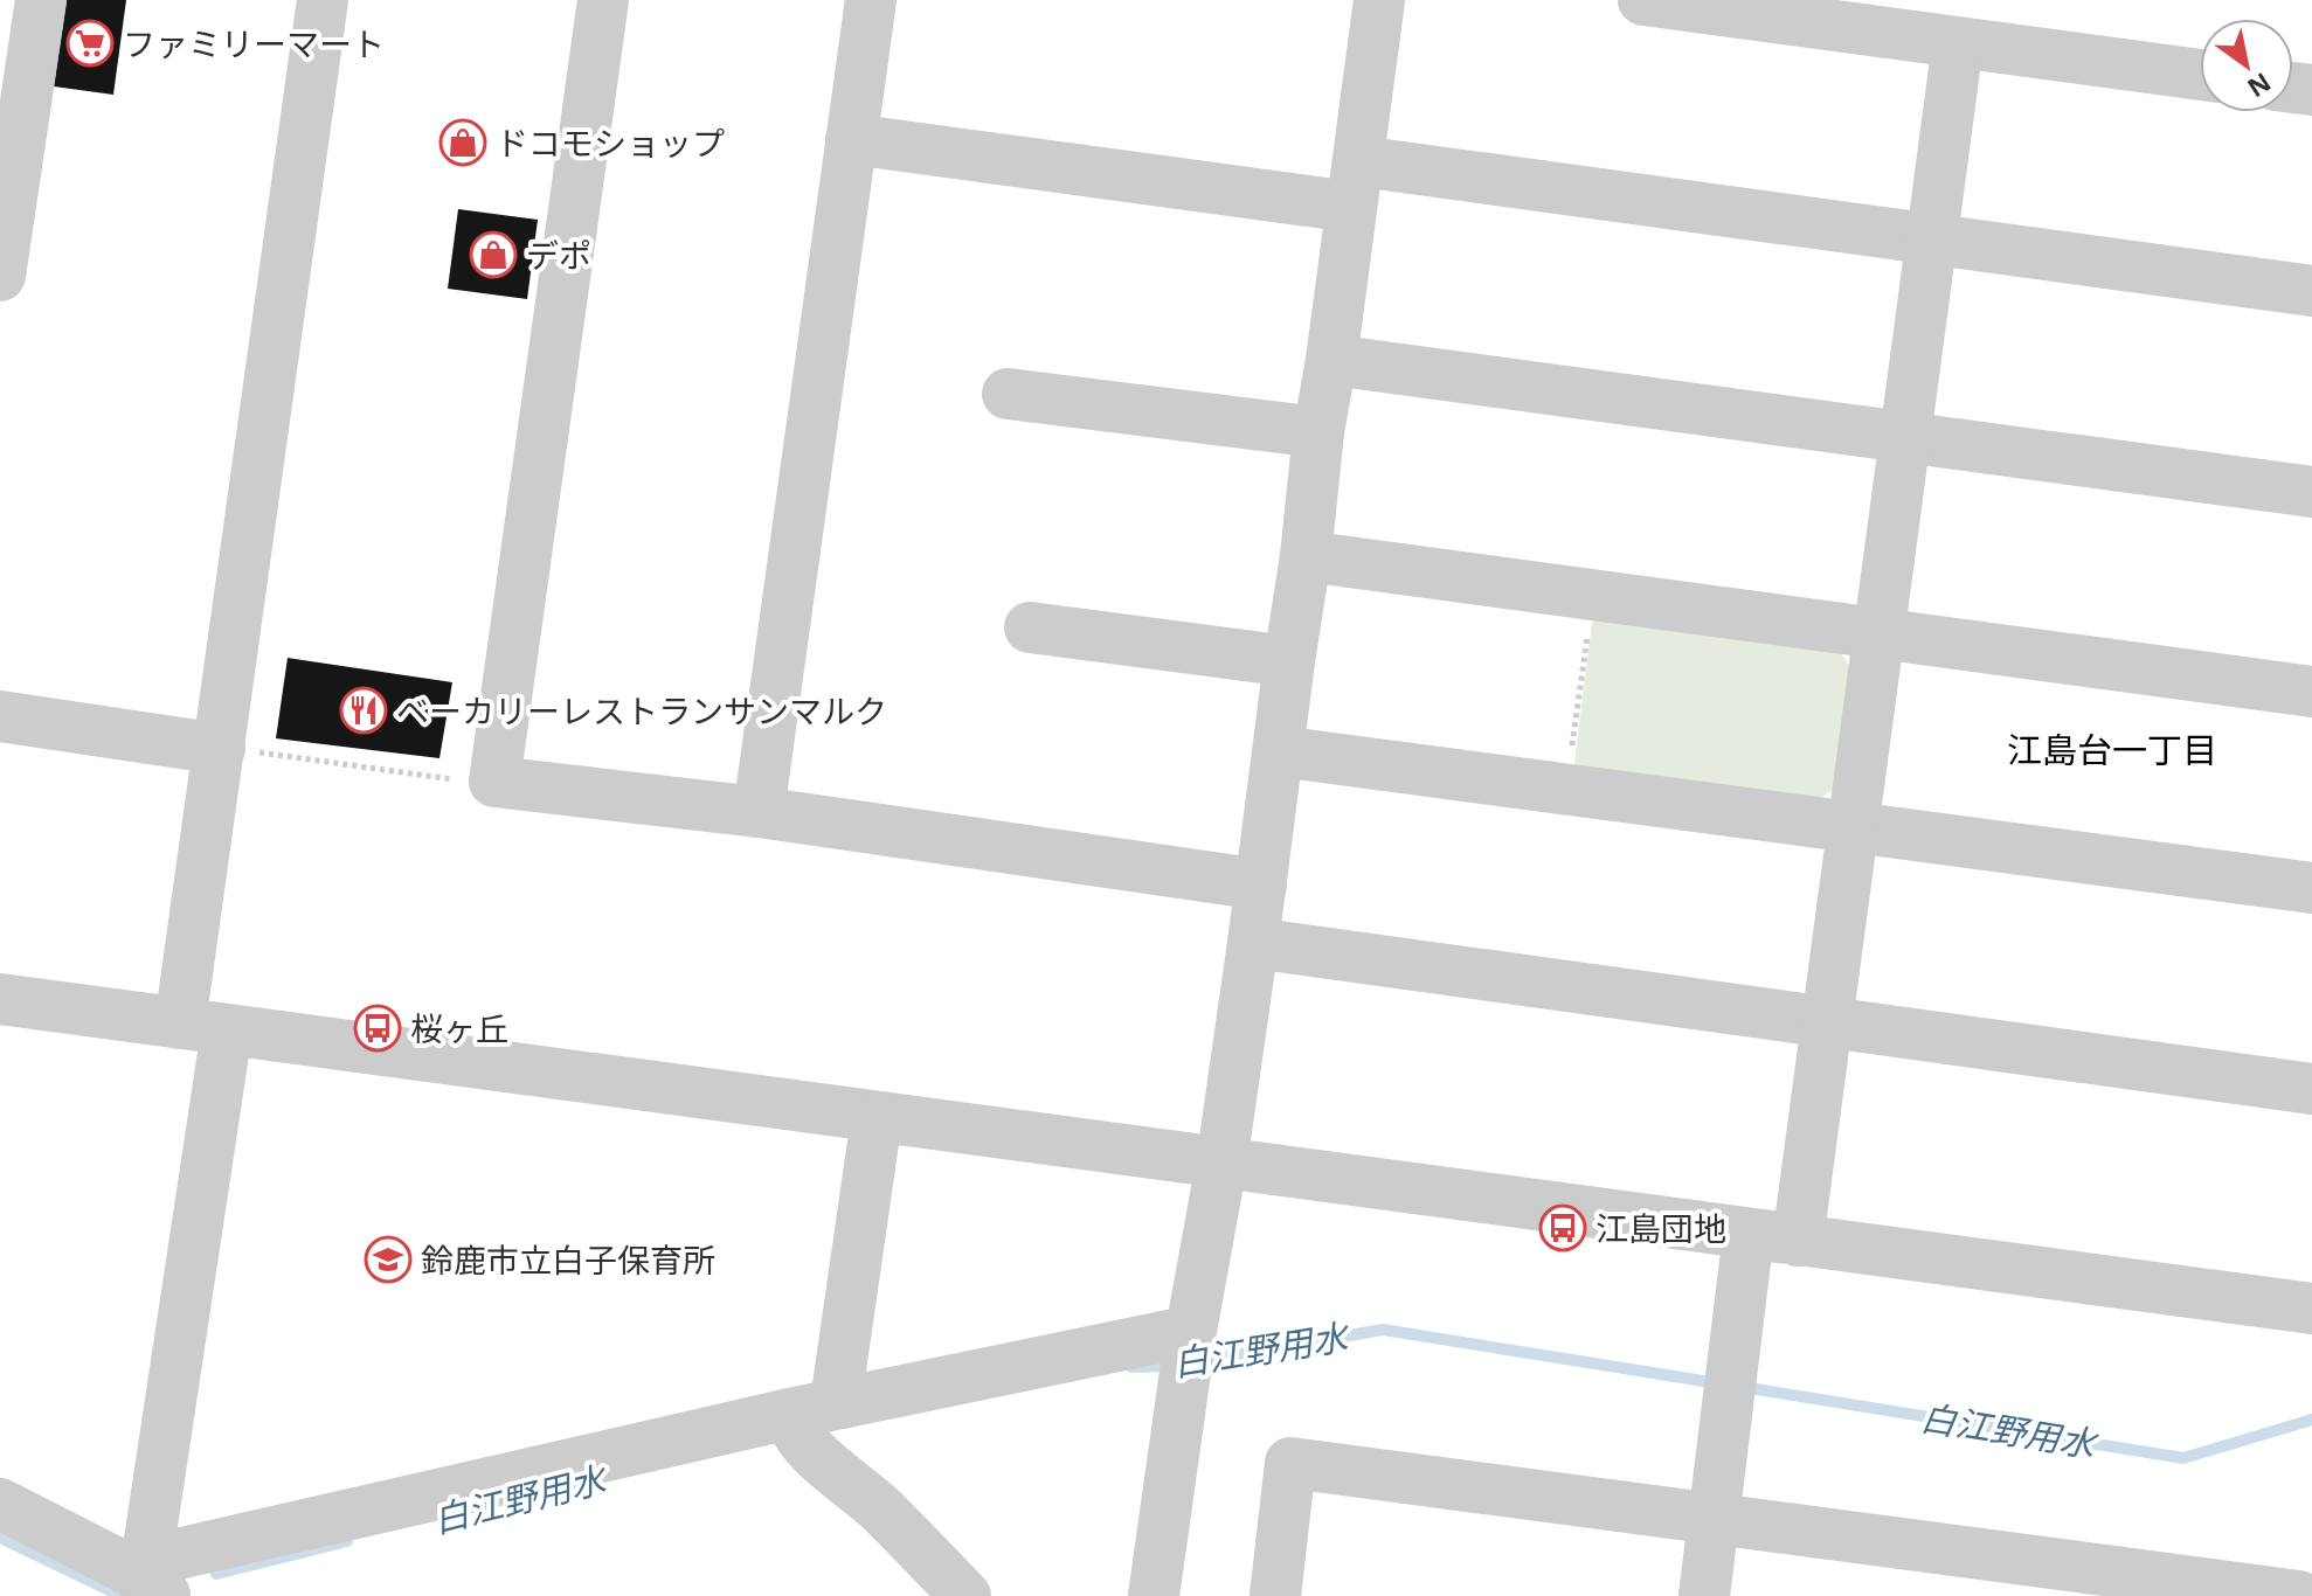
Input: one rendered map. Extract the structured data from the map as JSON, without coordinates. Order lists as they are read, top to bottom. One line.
{"districts":["江島台一丁目"],"water":["白江野用水"],"places":{"supermarket":["ファミリーマート"],"shop":["ドコモショップ","デポ"],"restaurant":["ベーカリーレストランサンマルク"],"bus stop":["桜ヶ丘","江島団地"],"school or university":["鈴鹿市立白子保育所"]},"north":"bottom right"}
